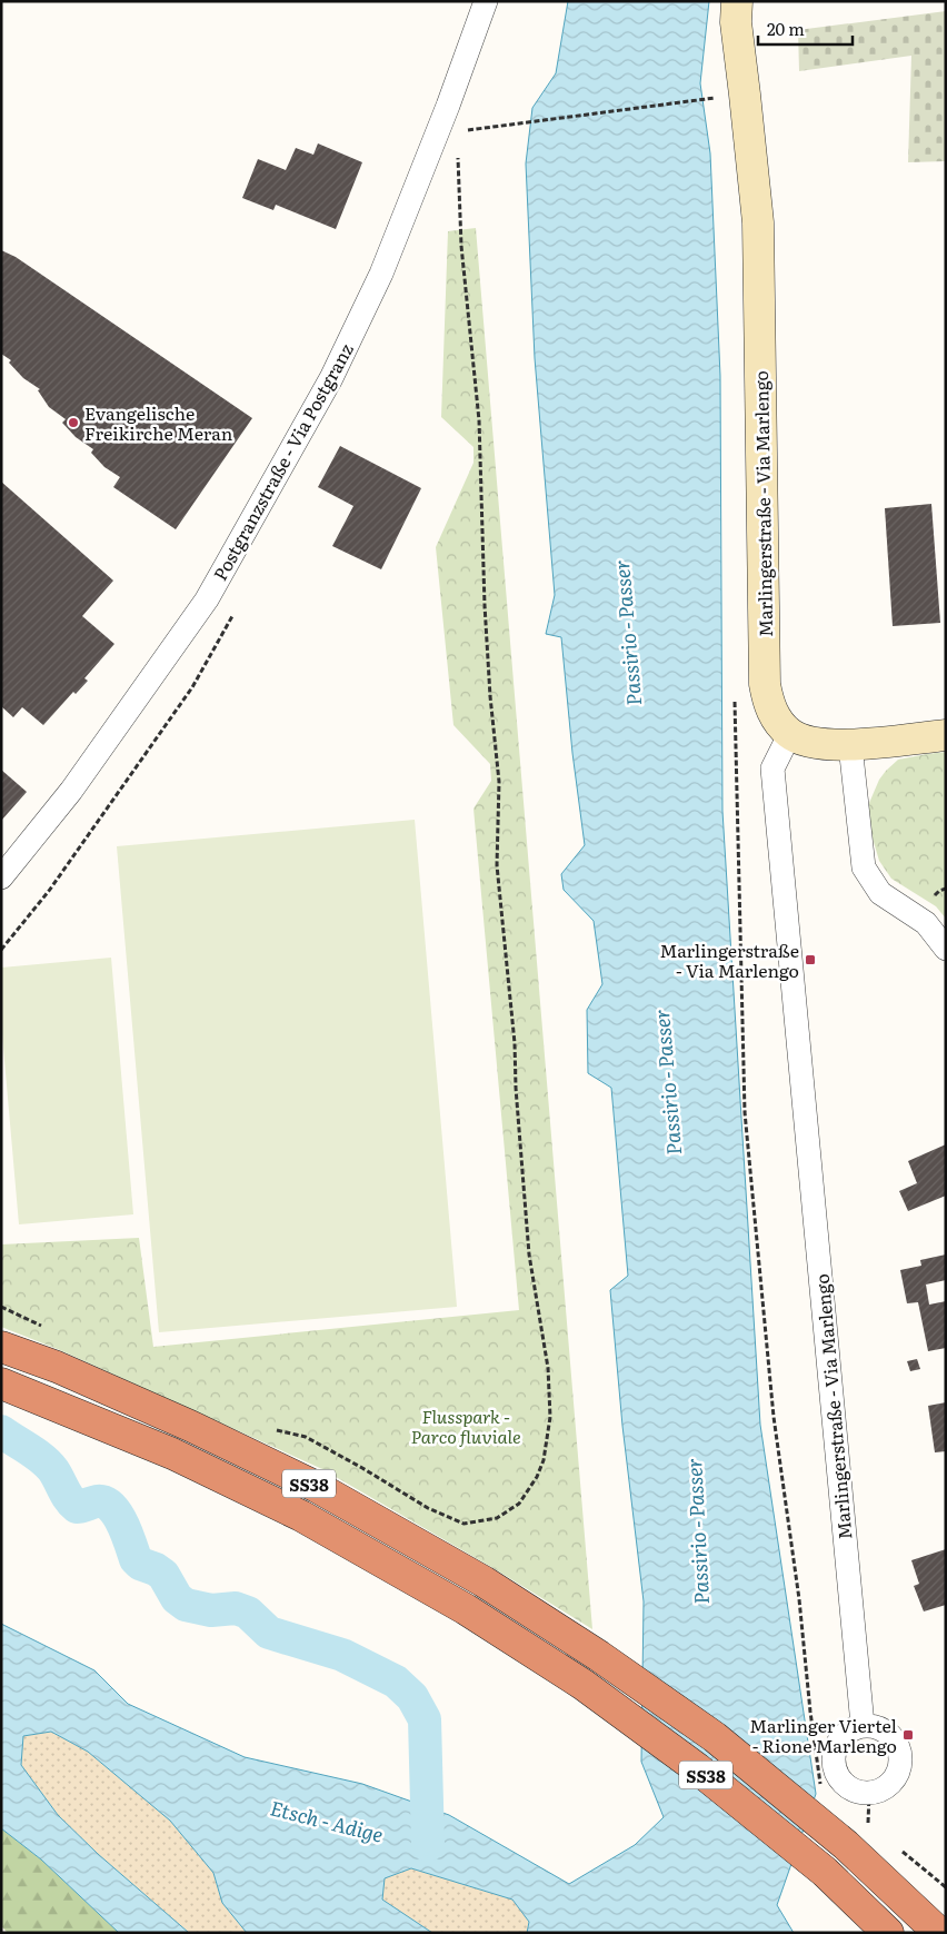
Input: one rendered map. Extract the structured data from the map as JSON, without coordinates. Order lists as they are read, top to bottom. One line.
{"streets":{"highway":["SS38"],"street":["Postgranzstraße - Via Postgranz","Marlingerstraße - Via Marlengo"]},"water":["Passirio - Passer","Etsch - Adige"],"parks":["Flusspark - Parco fluviale"],"places":{"other":["Evangelische Freikirche Meran"],"transit":["Marlingerstraße - Via Marlengo","Marlinger Viertel - Rione Marlengo"]},"scale_bar":"20 m"}
